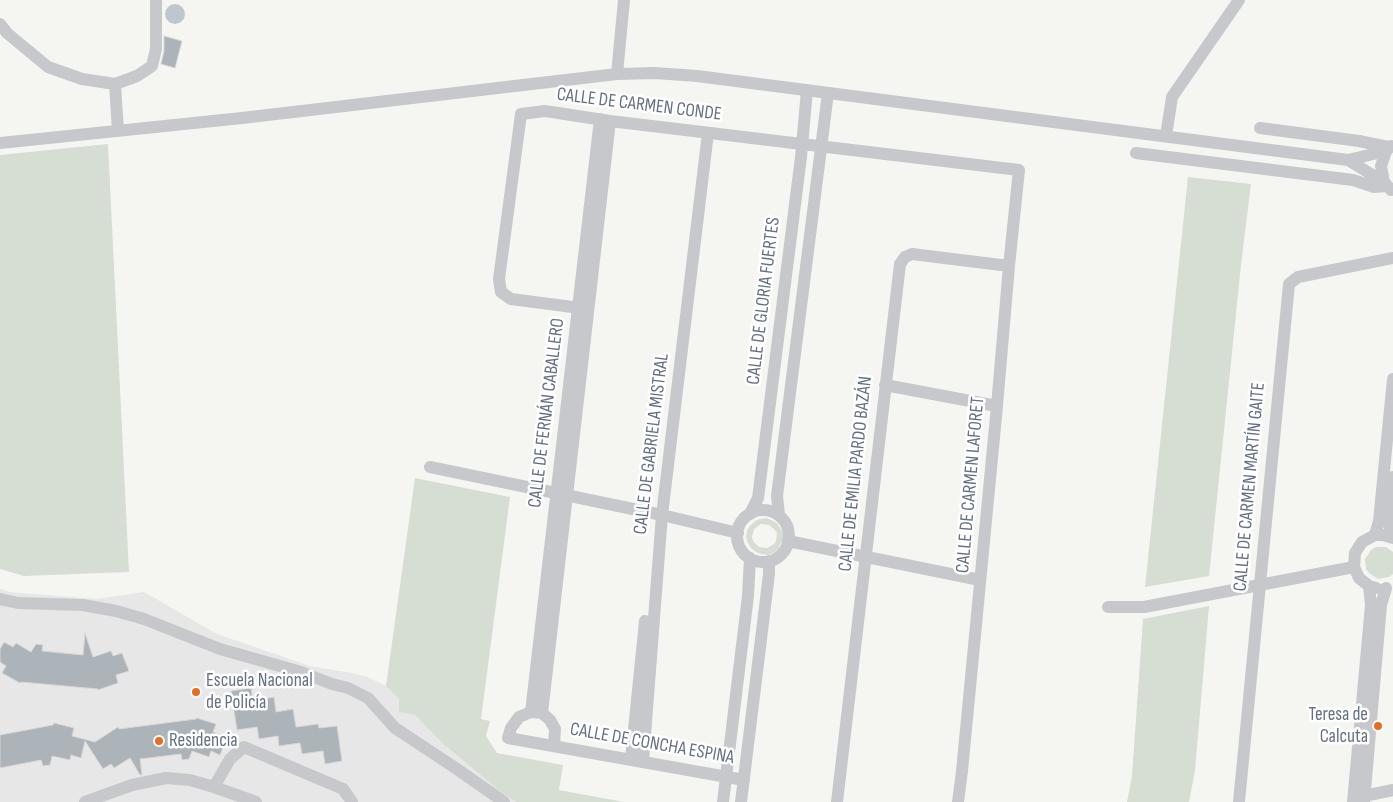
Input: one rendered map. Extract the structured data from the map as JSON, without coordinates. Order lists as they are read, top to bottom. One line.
{"streets":{"street":["CALLE DE CARMEN CONDE","CALLE DE GLORIA FUERTES","CALLE DE FERNÁN CABALLERO","CALLE DE GABRIELA MISTRAL","CALLE DE EMILIA PARDO BAZÁN","CALLE DE CARMEN LAFORET","CALLE DE CARMEN MARTÍN GAITE","CALLE DE CONCHA ESPINA"]},"crossings":[["CALLE DE CARMEN CONDE","CALLE DE GLORIA FUERTES"],["CALLE DE CARMEN CONDE","CALLE DE FERNÁN CABALLERO"],["CALLE DE CARMEN CONDE","CALLE DE GABRIELA MISTRAL"],["CALLE DE CARMEN CONDE","CALLE DE CARMEN LAFORET"],["CALLE DE FERNÁN CABALLERO","CALLE DE CONCHA ESPINA"],["CALLE DE GABRIELA MISTRAL","CALLE DE CONCHA ESPINA"],["CALLE DE EMILIA PARDO BAZÁN","CALLE DE CARMEN LAFORET"]],"places":["Escuela Nacional de Policía","Teresa de Calcuta","Residencia"]}
